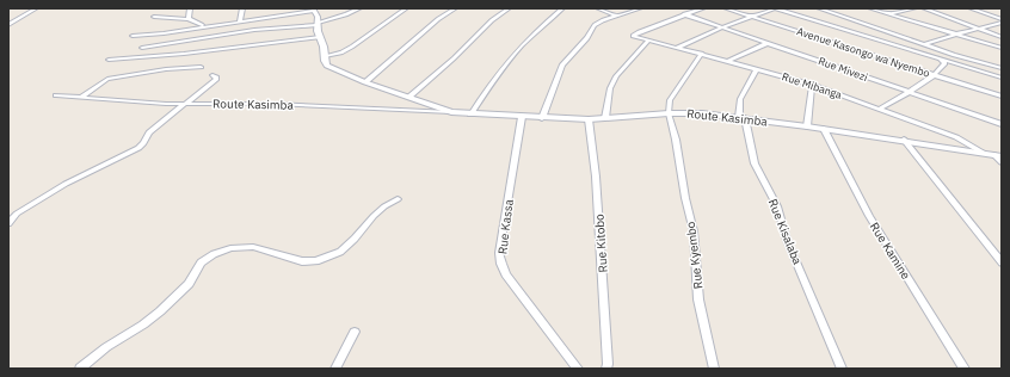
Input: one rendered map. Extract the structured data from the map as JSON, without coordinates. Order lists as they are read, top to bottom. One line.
{"streets":{"street":["Avenue Kasongo wa Nyembo","Rue Mivezi","Rue Mibanga","Route Kasimba","Rue Kassa","Rue Kisalaba","Rue Kitobo","Rue Kamine","Rue Kyembo"]},"crossings":[["Rue Mivezi","Rue Mibanga"],["Rue Mibanga","Route Kasimba"],["Route Kasimba","Rue Kassa"],["Route Kasimba","Rue Kisalaba"],["Route Kasimba","Rue Kitobo"],["Route Kasimba","Rue Kamine"],["Route Kasimba","Rue Kyembo"]]}
